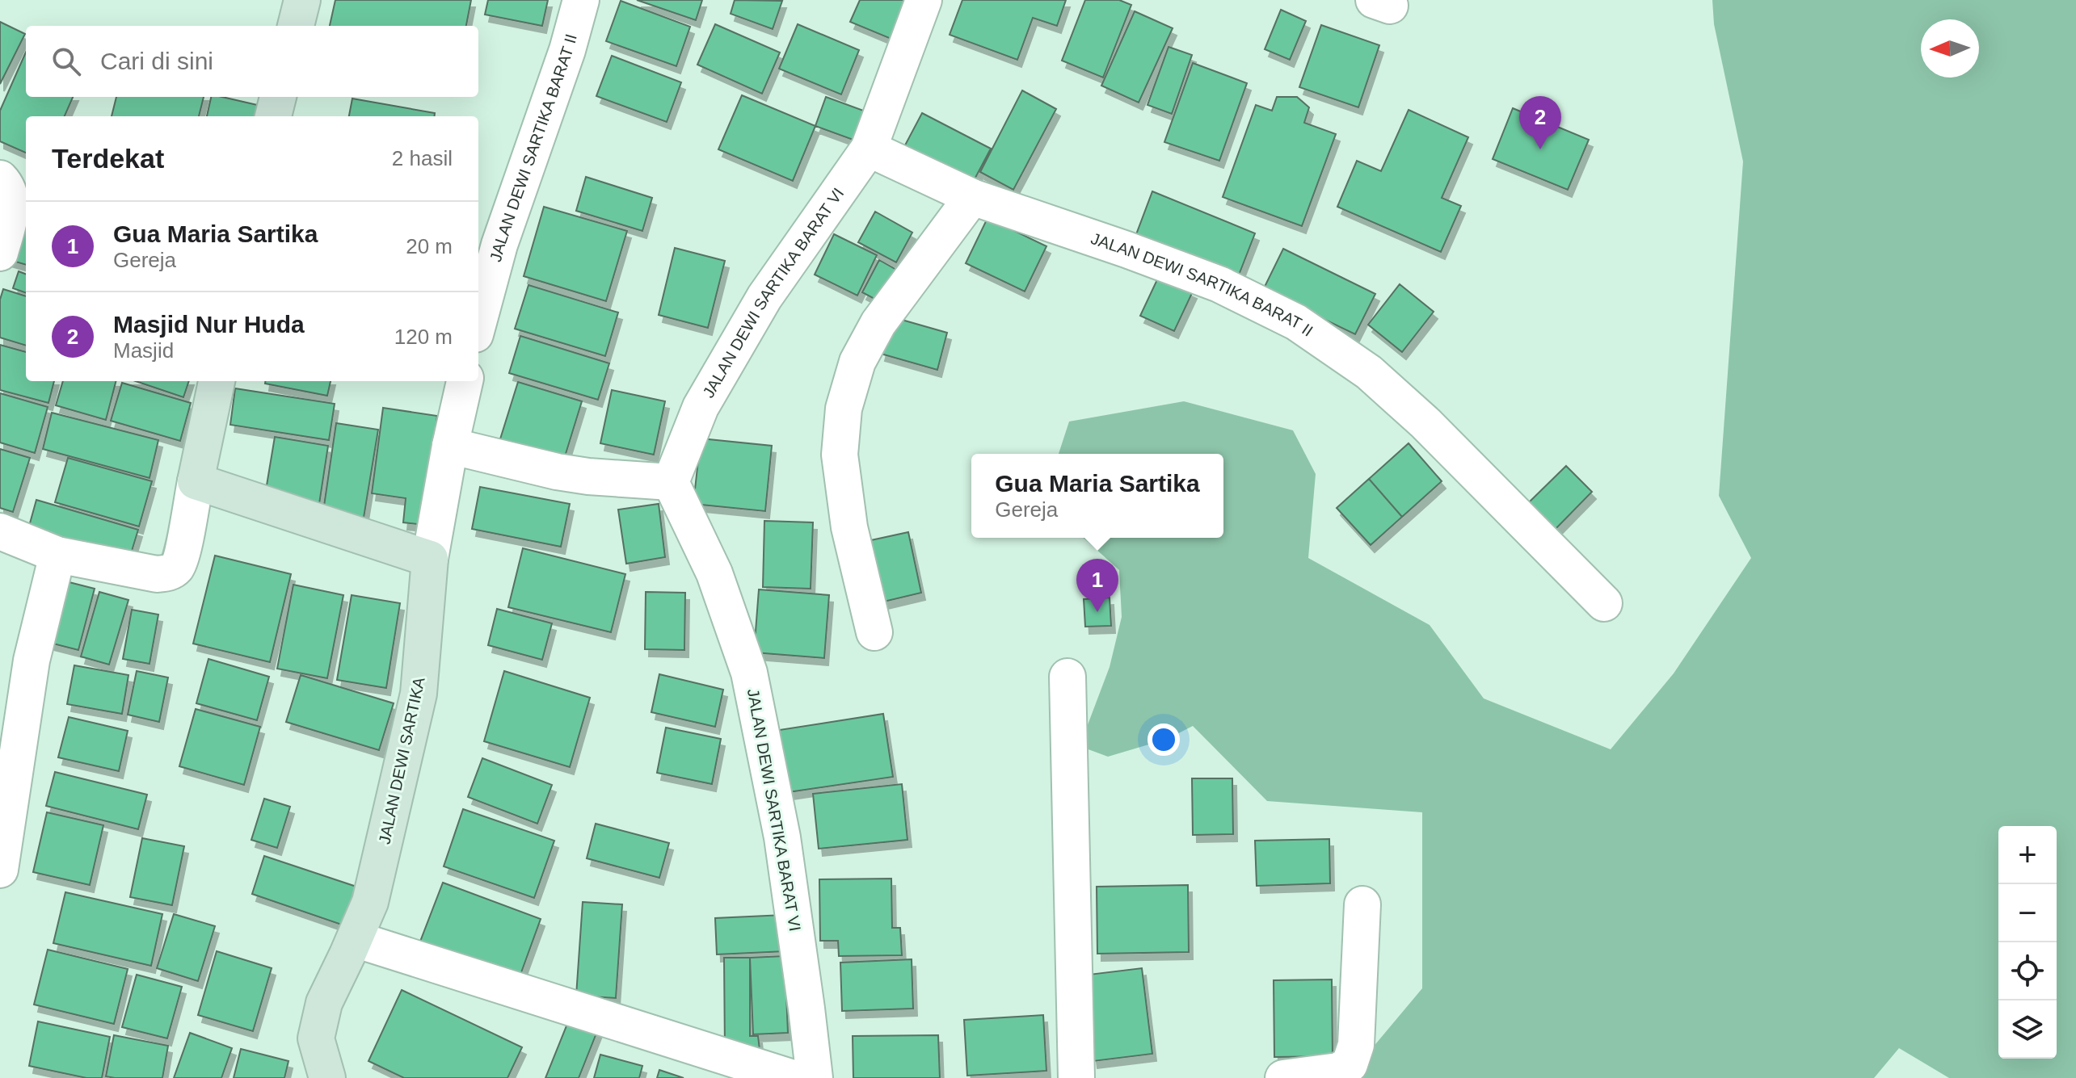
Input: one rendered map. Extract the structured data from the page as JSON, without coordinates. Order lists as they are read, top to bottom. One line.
{"streets":{"street":["JALAN DEWI SARTIKA BARAT II","JALAN DEWI SARTIKA BARAT VI","JALAN DEWI SARTIKA"]},"crossings":[["JALAN DEWI SARTIKA BARAT II","JALAN DEWI SARTIKA BARAT VI"]],"north":"left","page":{"search":"Cari di sini","pins":["2","1"],"heading":["Terdekat","2 hasil"],"list":[{"mark":"1","name":"Gua Maria Sartika","note":"Gereja","value":"20 m"},{"mark":"2","name":"Masjid Nur Huda","note":"Masjid","value":"120 m"}],"popup":["Gua Maria Sartika","Gereja"],"map_buttons":["+","−"]}}
